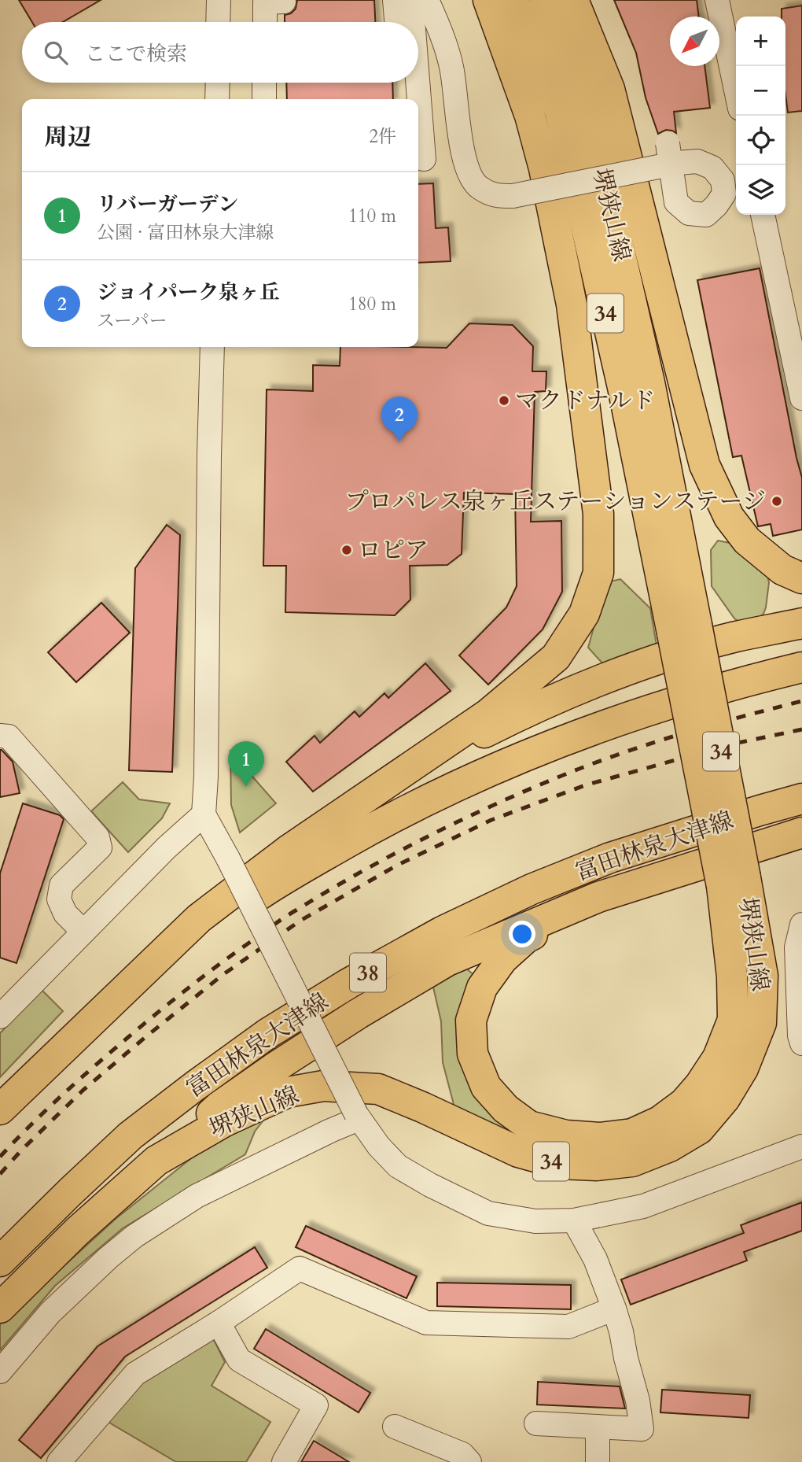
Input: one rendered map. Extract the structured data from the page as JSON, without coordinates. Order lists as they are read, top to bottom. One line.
{"streets":{"main road":["堺狭山線","34","富田林泉大津線","38"]},"crossings":[["堺狭山線","38"]],"places":["マクドナルド","プロパレス泉ヶ丘ステーションステージ","ロピア"],"north":"bottom left","page":{"map_buttons":["+","−"],"search":"ここで検索","heading":["周辺","2件"],"list":[{"mark":"1","name":"リバーガーデン","note":"公園 · 富田林泉大津線","value":"110 m"},{"mark":"2","name":"ジョイパーク泉ヶ丘","note":"スーパー","value":"180 m"}],"pins":["2","1"]}}
